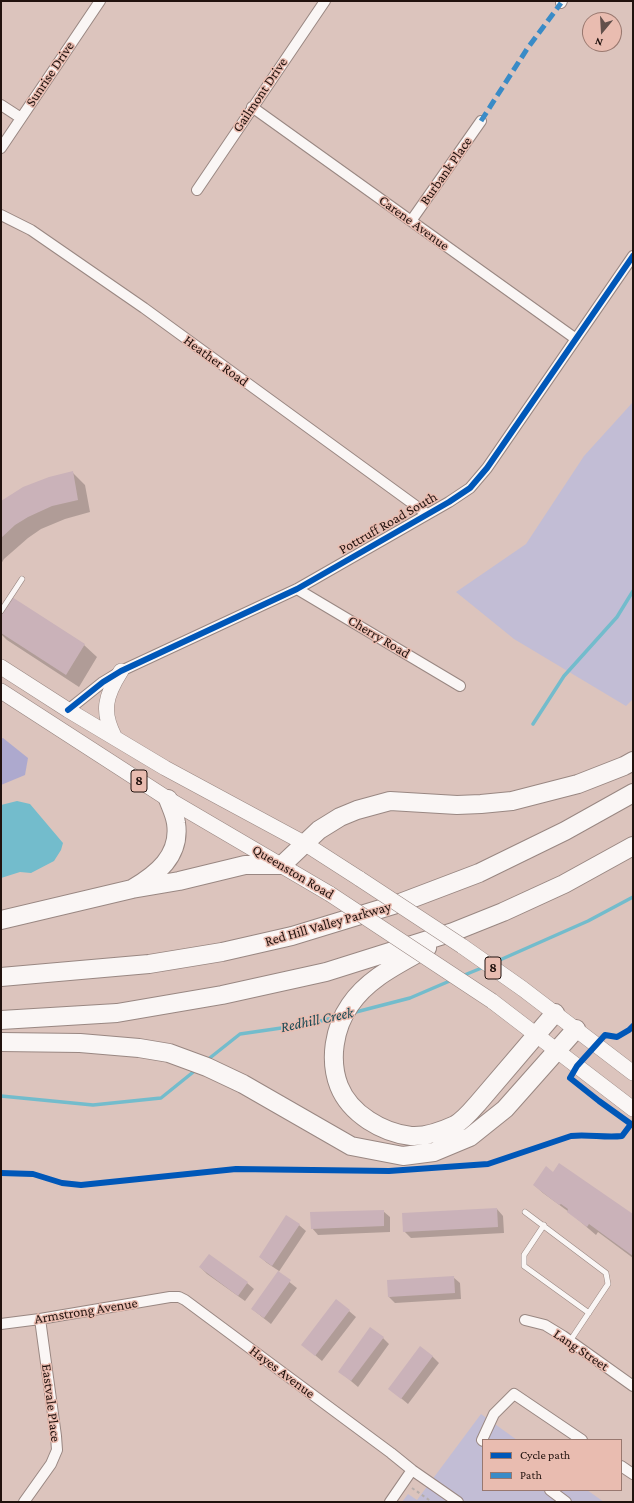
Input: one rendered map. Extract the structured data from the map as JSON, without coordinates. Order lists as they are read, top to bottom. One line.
{"streets":{"highway":["Red Hill Valley Parkway"],"main road":["8","Queenston Road"],"street":["Sunrise Drive","Gailmont Drive","Burbank Place","Carene Avenue","Heather Road","Pottruff Road South","Cherry Road","Armstrong Avenue","Lang Street","Hayes Avenue","Eastvale Place"]},"crossings":[["Gailmont Drive","Carene Avenue"],["Burbank Place","Carene Avenue"],["Carene Avenue","Pottruff Road South"],["Heather Road","Pottruff Road South"],["Pottruff Road South","Cherry Road"],["Pottruff Road South","Queenston Road"],["Armstrong Avenue","Hayes Avenue"],["Armstrong Avenue","Eastvale Place"]],"water":["Redhill Creek"],"legend":["Cycle path","Path"],"north":"bottom"}
